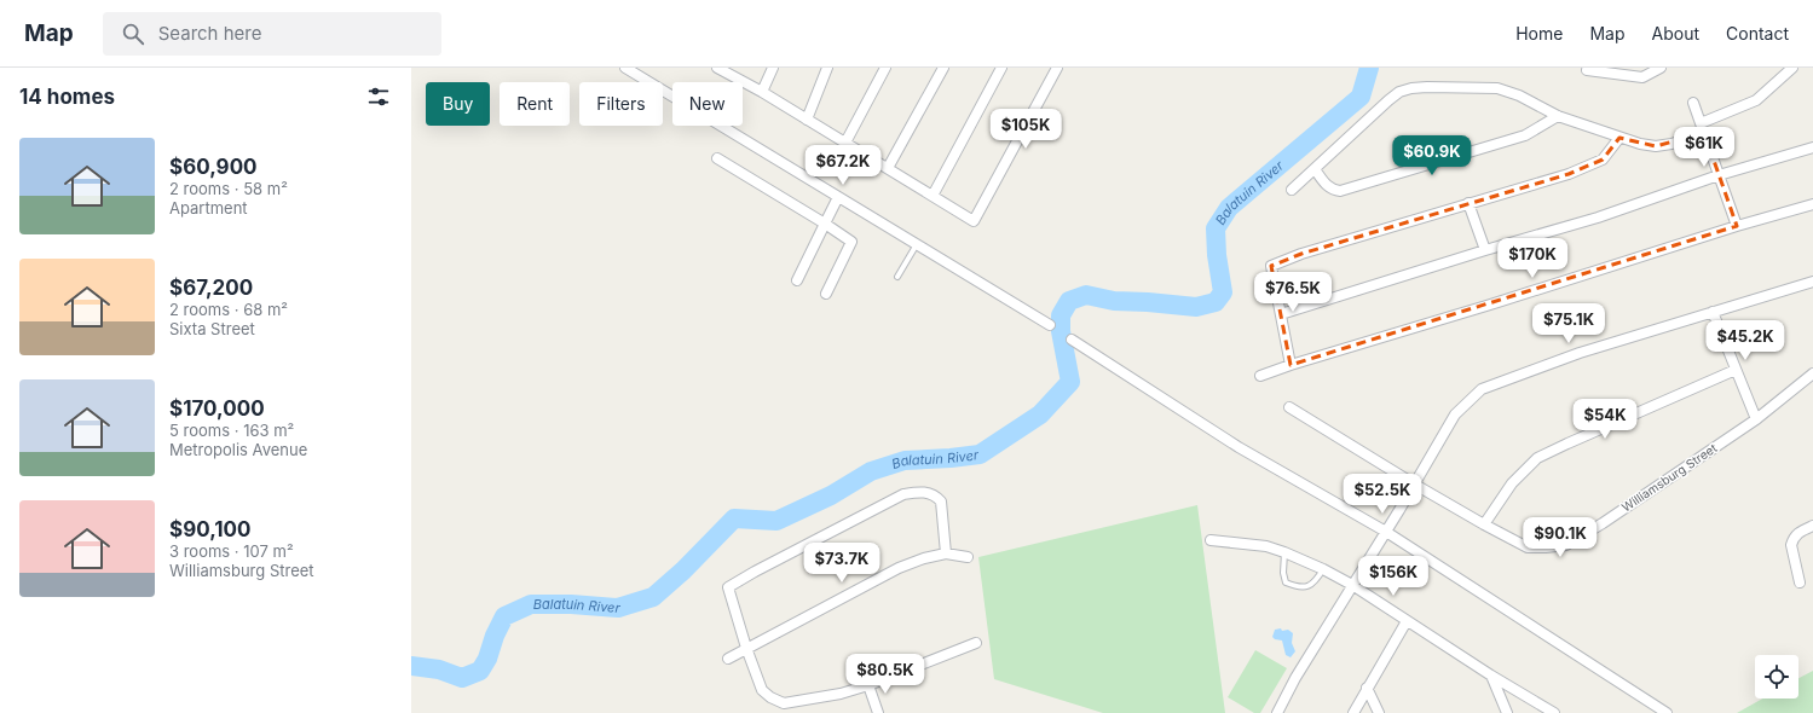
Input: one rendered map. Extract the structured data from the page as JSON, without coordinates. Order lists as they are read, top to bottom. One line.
{"streets":{"street":["Williamsburg Street"]},"water":["Balatuin River"],"page":{"header":"Map","search":"Search here","nav":["Home","Map","About","Contact"],"heading":"14 homes","chip":["Buy","Rent","Filters","New"],"price":["$105K","$61K","$60.9K","$67.2K","$170K","$76.5K","$75.1K","$45.2K","$54K","$52.5K","$90.1K","$73.7K","$156K","$80.5K"],"list":[{"name":"$60,900","note":"2 rooms · 58 m² · Apartment"},{"name":"$67,200","note":"2 rooms · 68 m² · Sixta Street"},{"name":"$170,000","note":"5 rooms · 163 m² · Metropolis Avenue"},{"name":"$90,100","note":"3 rooms · 107 m² · Williamsburg Street"}]}}
